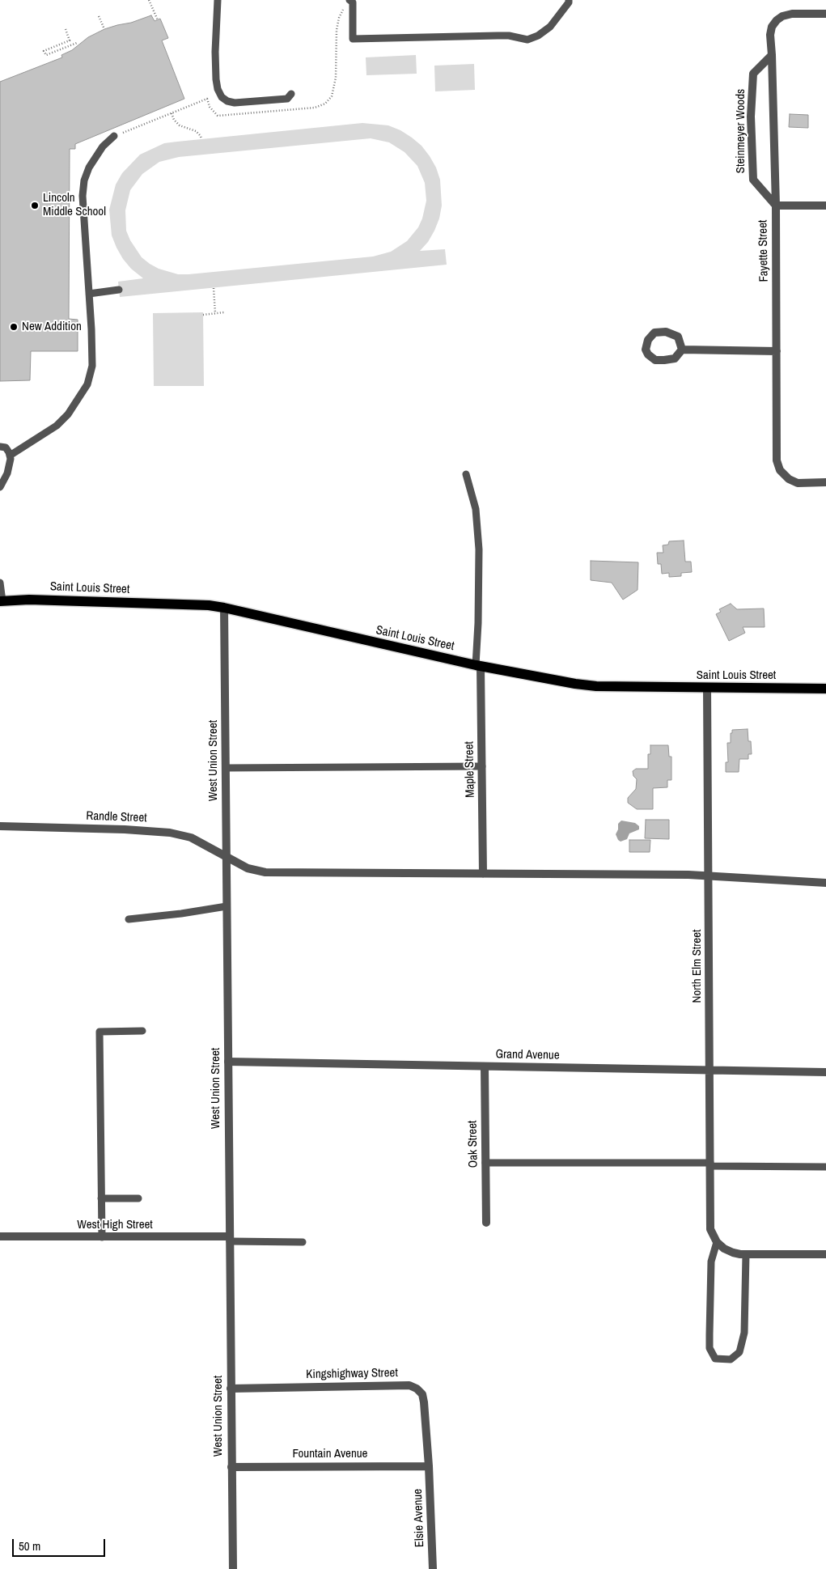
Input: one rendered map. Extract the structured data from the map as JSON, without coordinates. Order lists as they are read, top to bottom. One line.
{"streets":{"main road":["Saint Louis Street"],"street":["Steinmeyer Woods","Fayette Street","West Union Street","Maple Street","Randle Street","North Elm Street","Grand Avenue","Oak Street","West High Street","Kingshighway Street","Fountain Avenue","Elsie Avenue"]},"crossings":[["Steinmeyer Woods","Fayette Street"],["Saint Louis Street","West Union Street"],["Saint Louis Street","Maple Street"],["Saint Louis Street","North Elm Street"],["West Union Street","Randle Street"],["West Union Street","Grand Avenue"],["West Union Street","West High Street"],["West Union Street","Kingshighway Street"],["West Union Street","Fountain Avenue"],["Maple Street","Randle Street"],["Randle Street","North Elm Street"],["North Elm Street","Grand Avenue"],["Grand Avenue","Oak Street"],["Kingshighway Street","Fountain Avenue"],["Kingshighway Street","Elsie Avenue"],["Fountain Avenue","Elsie Avenue"]],"places":["Lincoln Middle School","New Addition"],"scale_bar":"50 m"}
